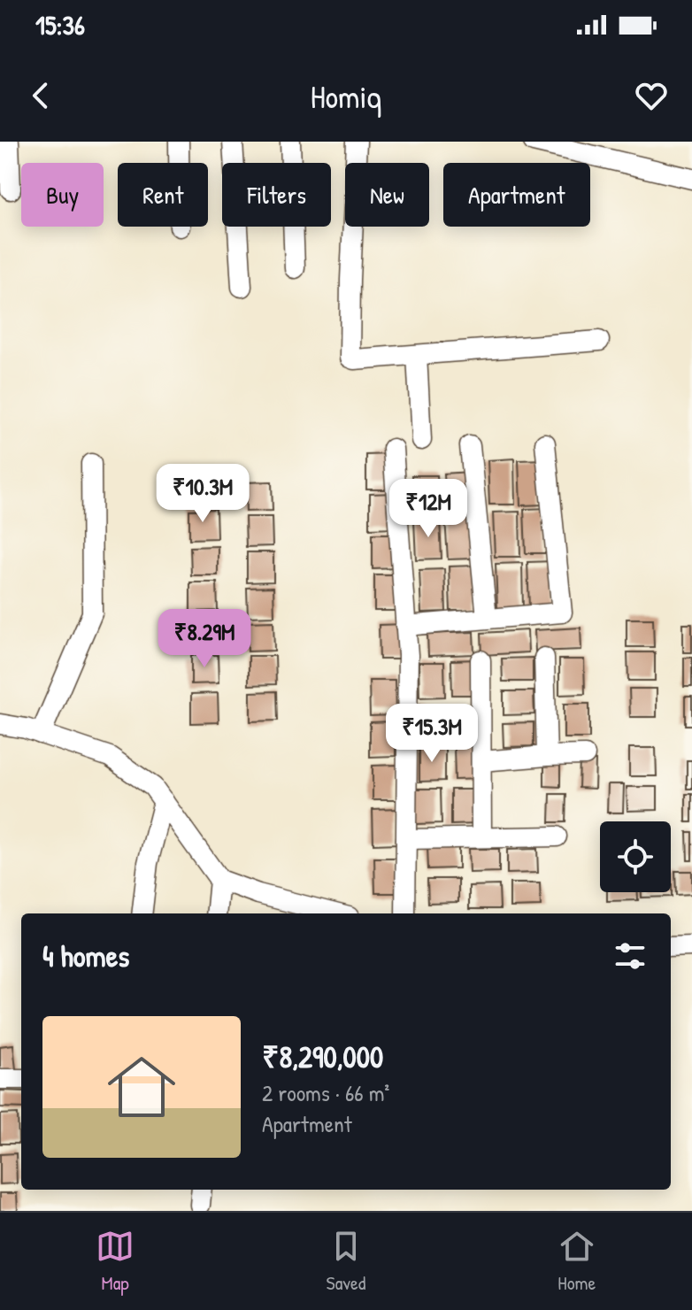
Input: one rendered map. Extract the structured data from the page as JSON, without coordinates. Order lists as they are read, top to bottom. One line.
{"page":{"status":"15:36","header":"Homiq","chip":["Buy","Rent","Filters","New","Apartment"],"price":["₹10.3M","₹12M","₹8.29M","₹15.3M"],"heading":"4 homes","list":[{"name":"₹8,290,000","note":"2 rooms · 66 m² · Apartment"}],"tabs":["Map","Saved","Home"]}}
